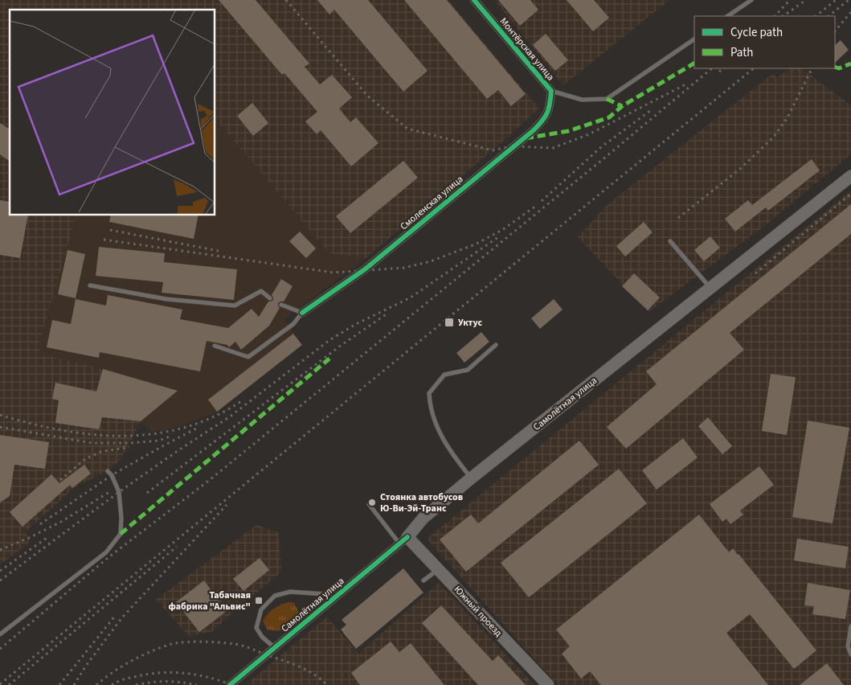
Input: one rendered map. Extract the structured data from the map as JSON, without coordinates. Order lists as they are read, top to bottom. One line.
{"streets":{"main road":["Самолётная улица","Южный проезд"],"street":["Монтёрская улица","Смоленская улица"]},"crossings":[["Монтёрская улица","Смоленская улица"],["Самолётная улица","Южный проезд"]],"places":{"transit":["Уктус","Табачная фабрика \"Альвис\""],"other":["Стоянка автобусов Ю-Ви-Эй-Транс"]},"legend":["Cycle path","Path"]}
